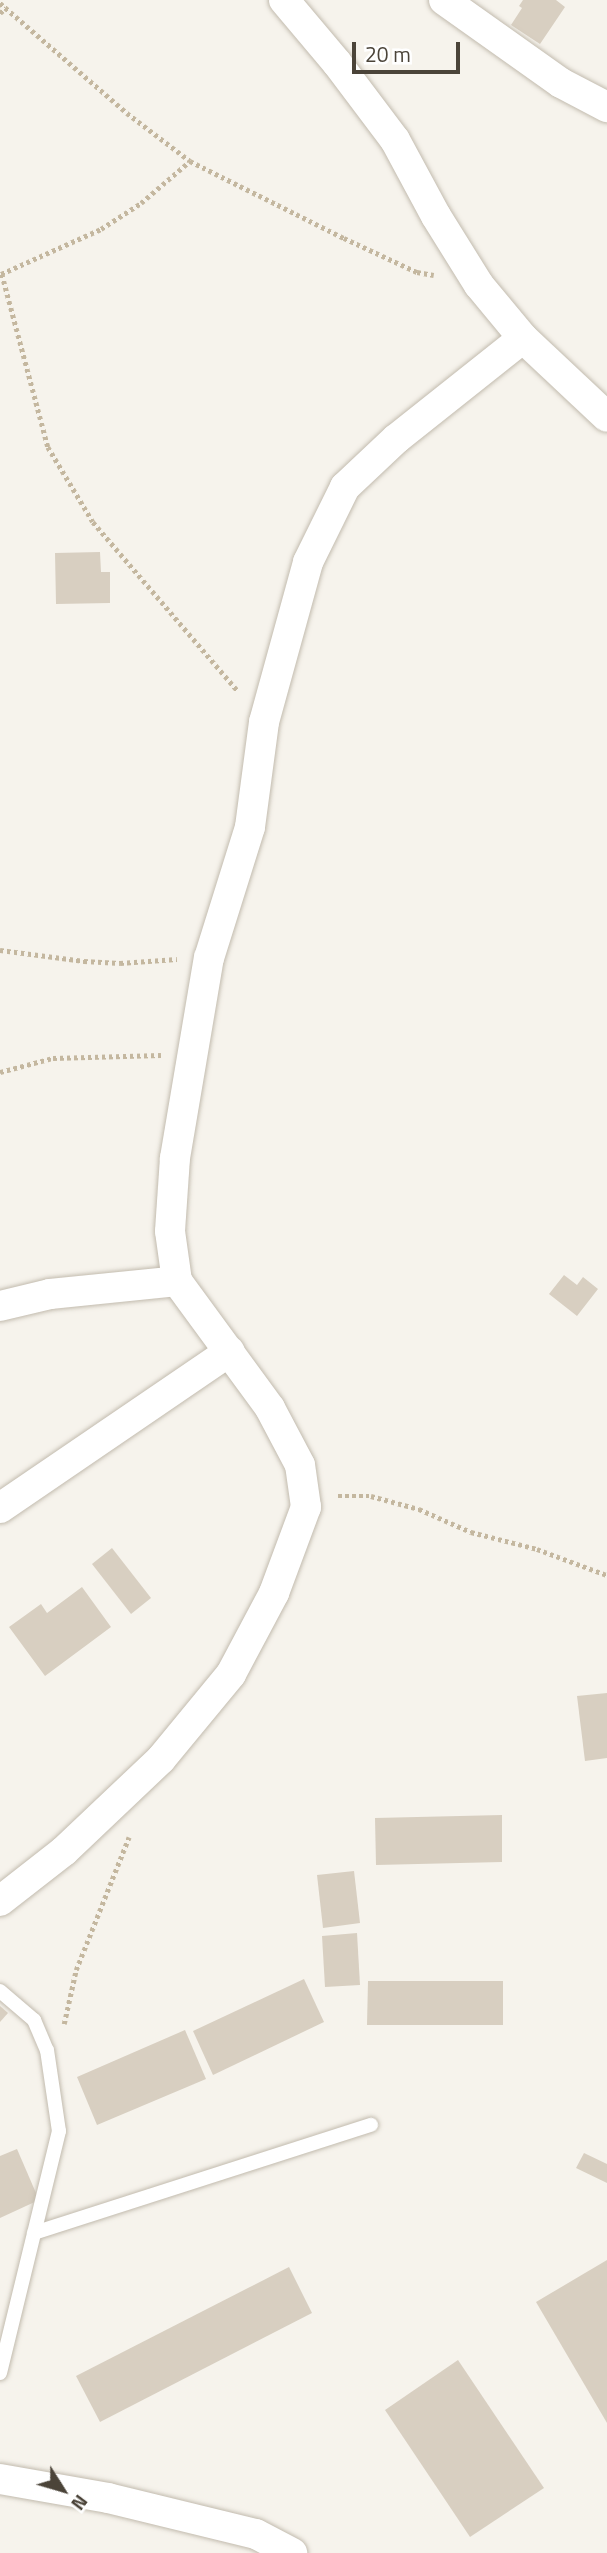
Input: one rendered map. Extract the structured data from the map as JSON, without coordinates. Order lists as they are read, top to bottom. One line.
{"scale_bar":"20 m","north":"bottom right"}
